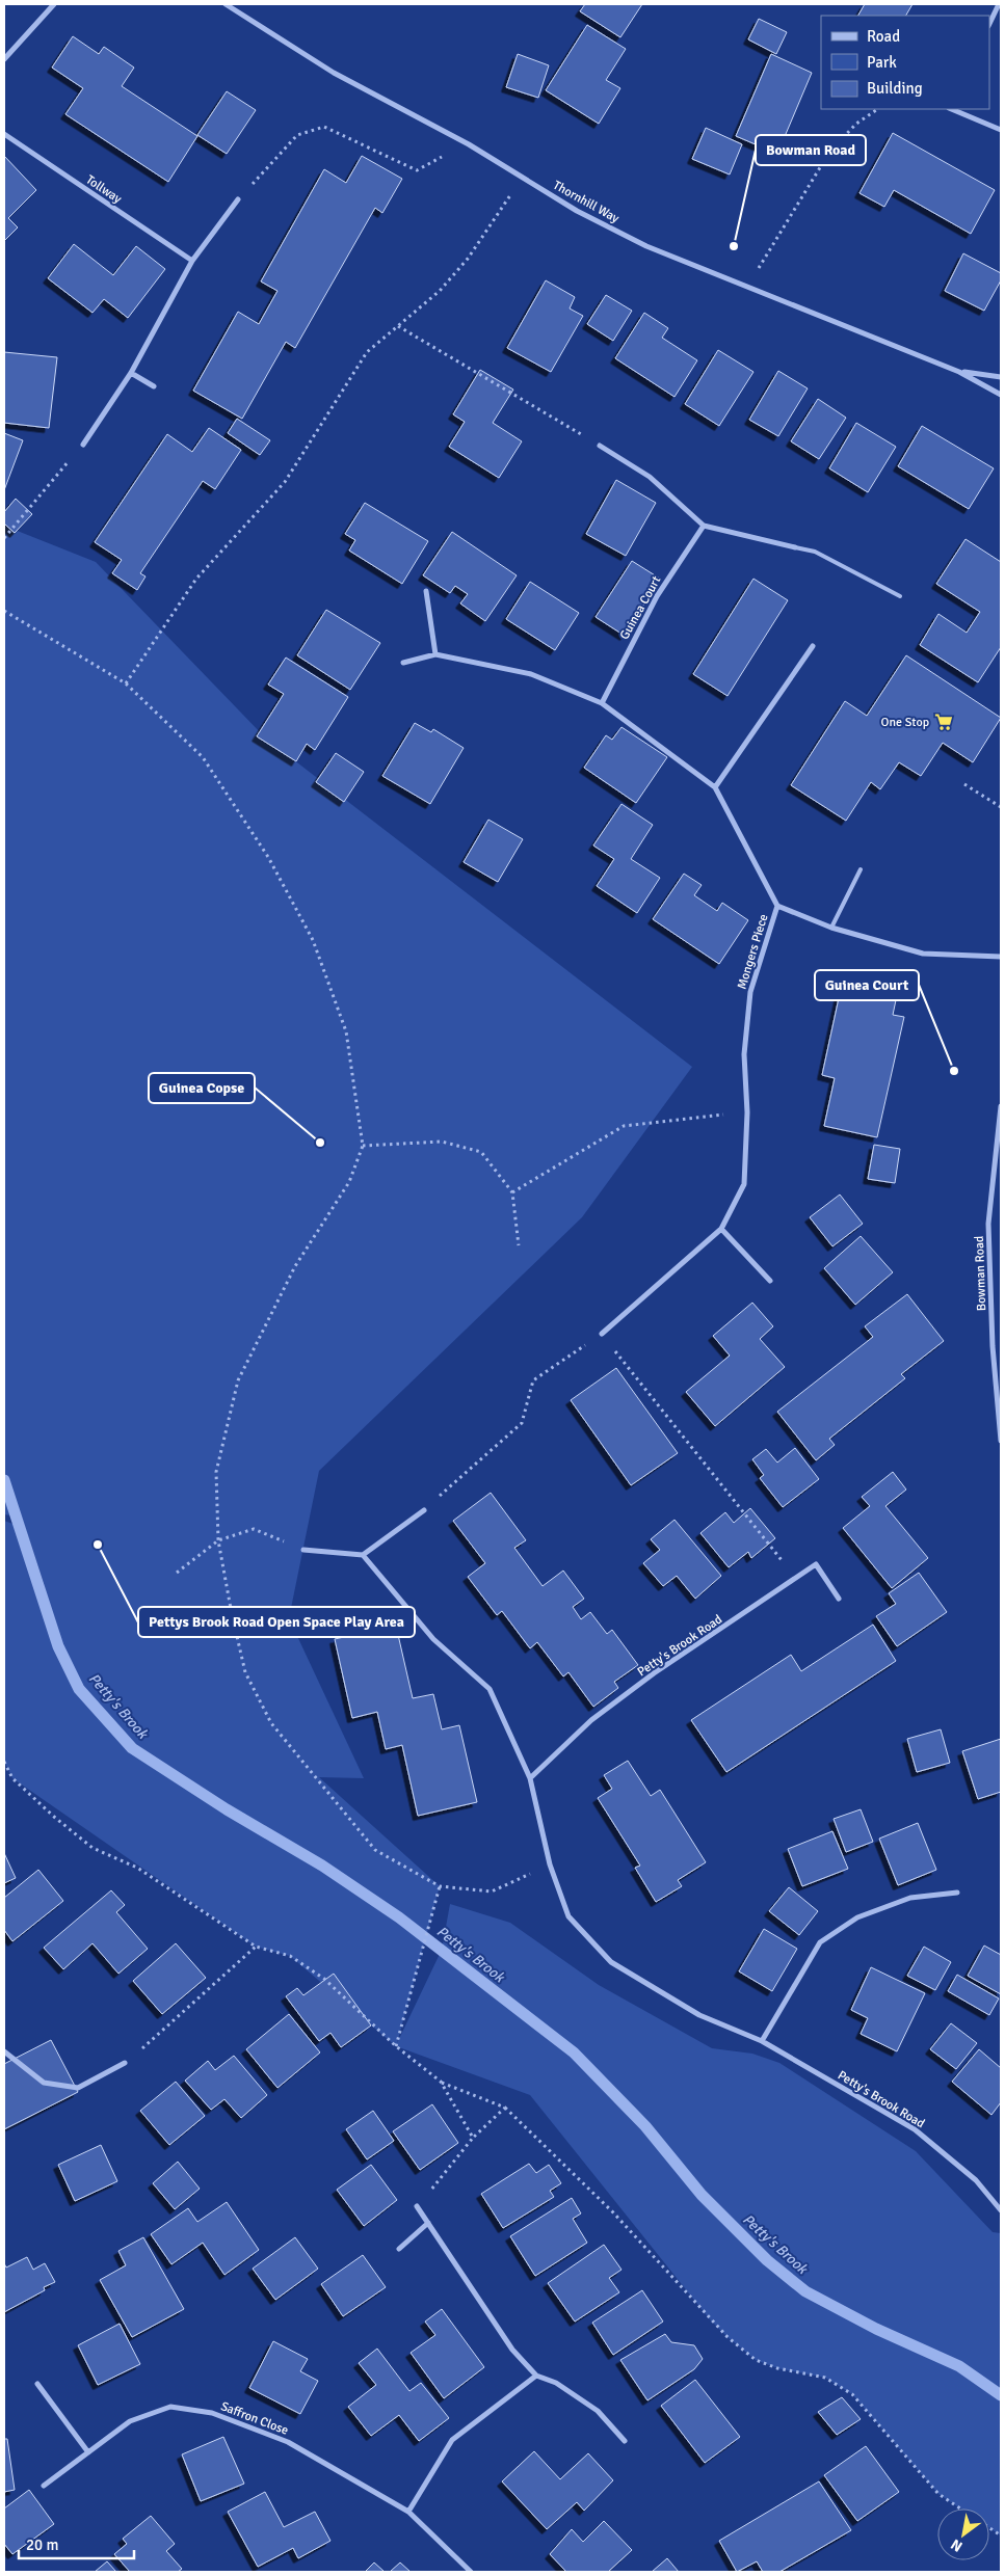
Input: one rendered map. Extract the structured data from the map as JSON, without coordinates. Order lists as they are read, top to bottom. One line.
{"streets":{"street":["Tollway","Thornhill Way","Guinea Court","Mongers Piece","Bowman Road","Petty's Brook Road","Saffron Close"]},"water":["Petty's Brook"],"places":{"other":["Bowman Road","Guinea Court","Guinea Copse","Pettys Brook Road Open Space Play Area"],"supermarket":["One Stop"]},"legend":["Road","Park","Building"],"scale_bar":"20 m","north":"bottom left"}
